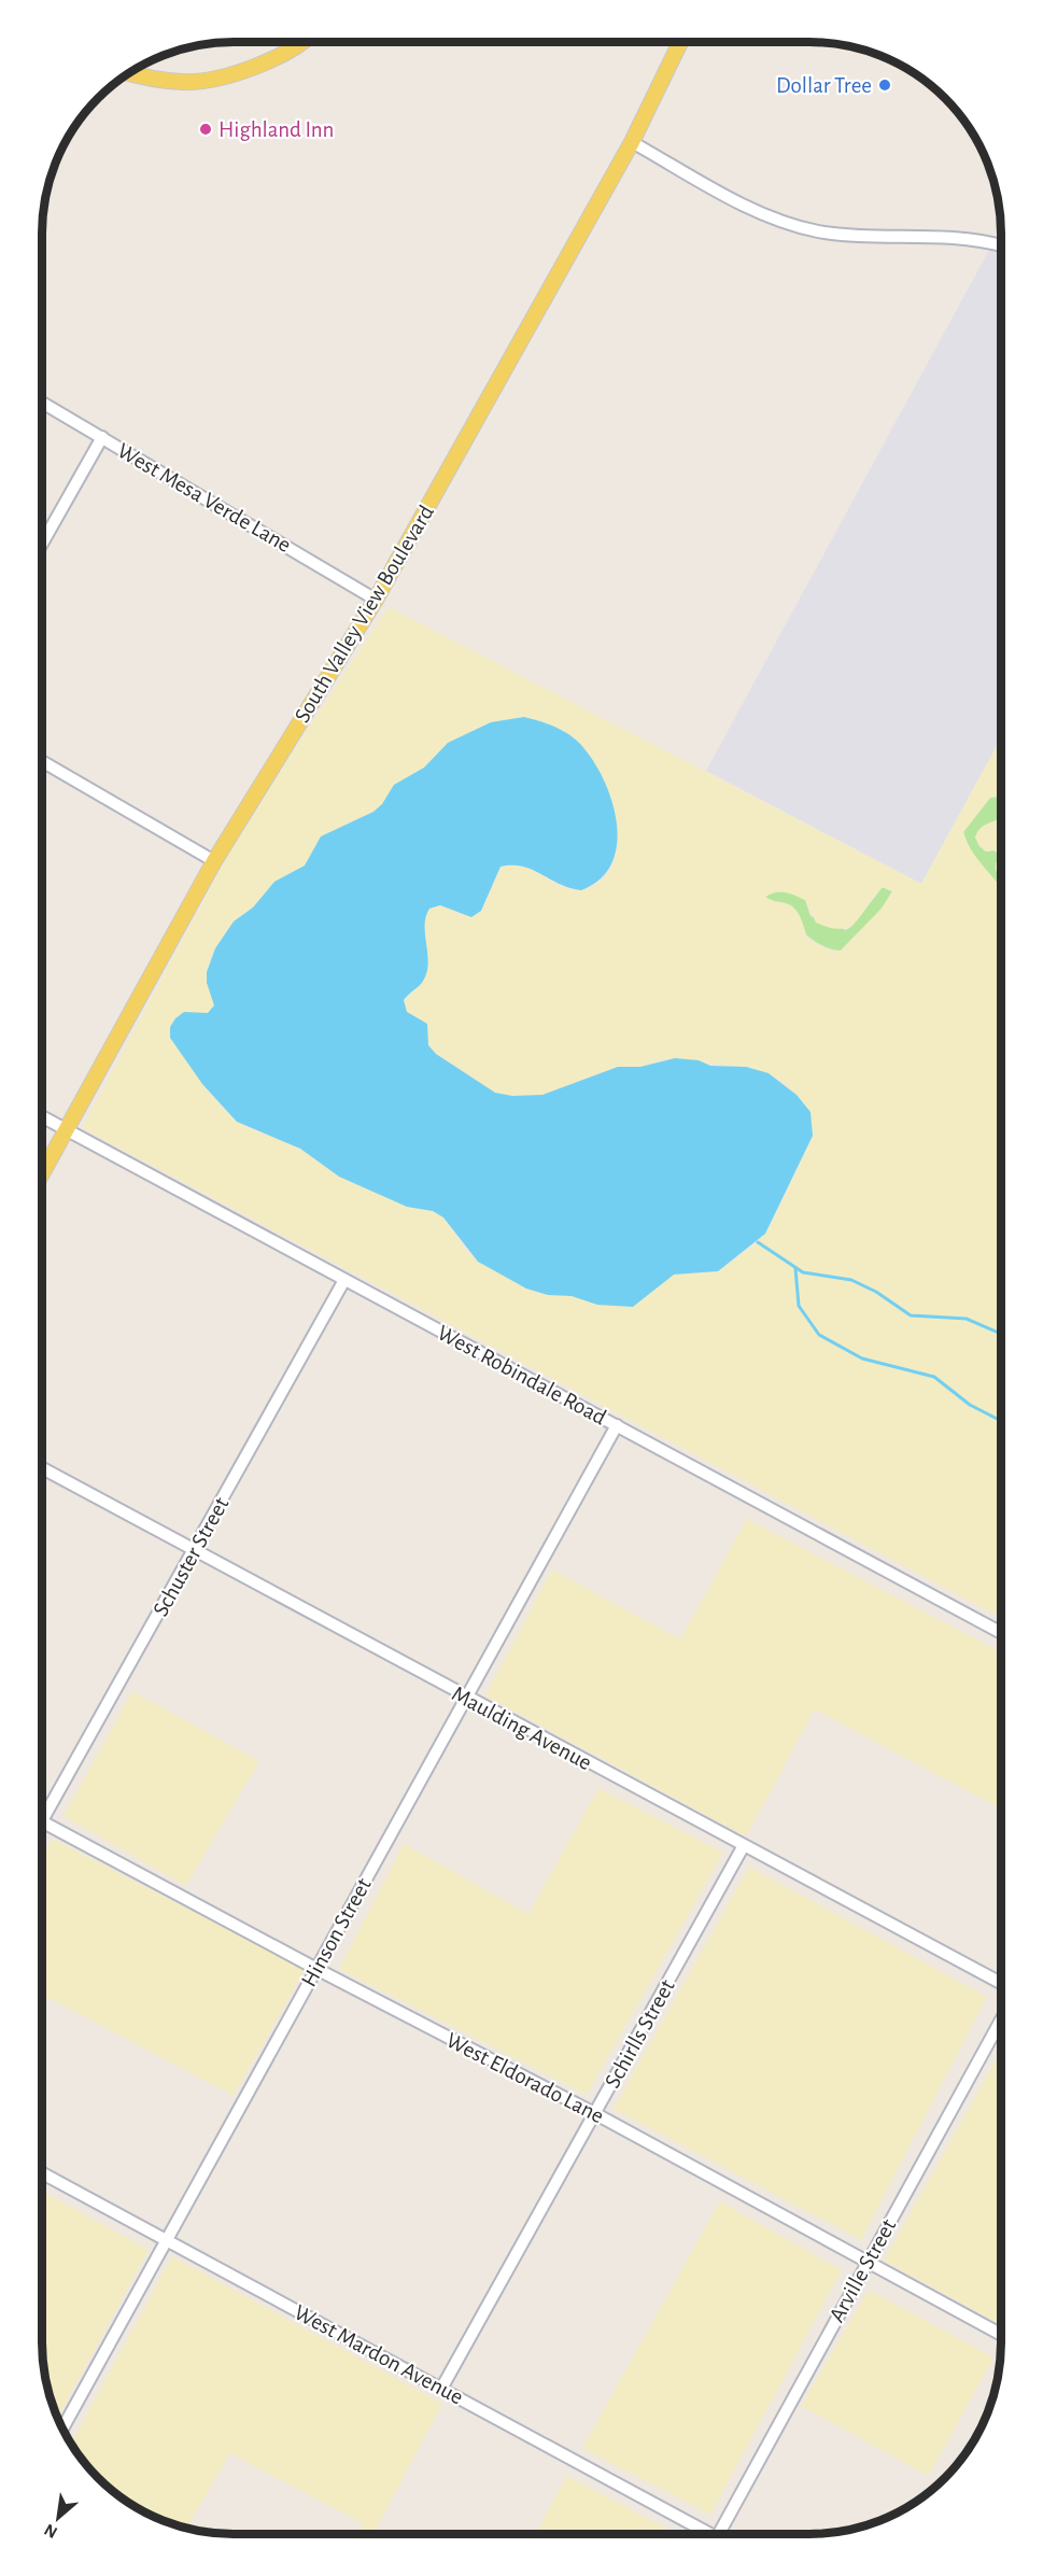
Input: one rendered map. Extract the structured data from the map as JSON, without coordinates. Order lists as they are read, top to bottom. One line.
{"streets":{"main road":["South Valley View Boulevard"],"street":["West Mesa Verde Lane","West Robindale Road","Schuster Street","Maulding Avenue","Hinson Street","Schirlls Street","West Eldorado Lane","Arville Street","West Mardon Avenue"]},"crossings":[["West Mesa Verde Lane","South Valley View Boulevard"],["South Valley View Boulevard","West Robindale Road"],["West Robindale Road","Schuster Street"],["West Robindale Road","Hinson Street"],["Schuster Street","Maulding Avenue"],["Maulding Avenue","Hinson Street"],["Maulding Avenue","Schirlls Street"],["Hinson Street","West Eldorado Lane"],["Hinson Street","West Mardon Avenue"],["Schirlls Street","West Eldorado Lane"],["Schirlls Street","West Mardon Avenue"],["West Eldorado Lane","Arville Street"]],"places":["Dollar Tree","Highland Inn"],"north":"bottom left"}
